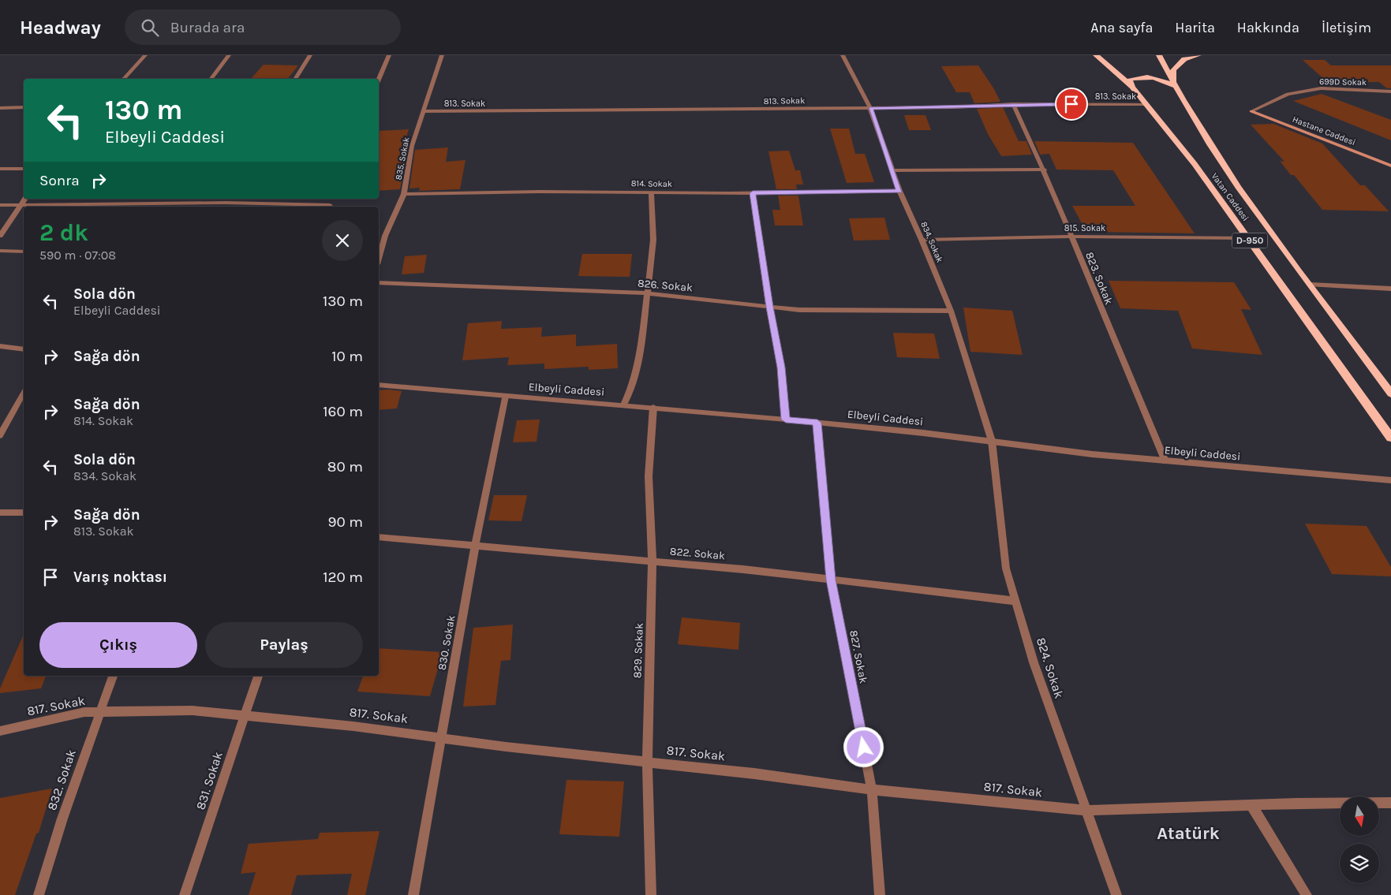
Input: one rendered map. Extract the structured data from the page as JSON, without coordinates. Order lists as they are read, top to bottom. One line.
{"streets":{"highway":["Vatan Caddesi","D-950"],"main road":["Hastane Caddesi"],"street":["699D Sokak","813. Sokak","835. Sokak","814. Sokak","815. Sokak","834. Sokak","823. Sokak","826. Sokak","Elbeyli Caddesi","822. Sokak","830. Sokak","829. Sokak","827. Sokak","824. Sokak","817. Sokak","832. Sokak","831. Sokak"]},"crossings":[["699D Sokak","Hastane Caddesi"],["813. Sokak","835. Sokak"],["813. Sokak","Vatan Caddesi"],["813. Sokak","834. Sokak"],["813. Sokak","823. Sokak"],["835. Sokak","814. Sokak"],["814. Sokak","834. Sokak"],["Vatan Caddesi","815. Sokak"],["815. Sokak","834. Sokak"],["815. Sokak","823. Sokak"],["834. Sokak","826. Sokak"],["834. Sokak","Elbeyli Caddesi"],["834. Sokak","824. Sokak"],["823. Sokak","Elbeyli Caddesi"],["Elbeyli Caddesi","830. Sokak"],["Elbeyli Caddesi","829. Sokak"],["Elbeyli Caddesi","827. Sokak"],["Elbeyli Caddesi","824. Sokak"],["822. Sokak","830. Sokak"],["822. Sokak","829. Sokak"],["822. Sokak","827. Sokak"],["822. Sokak","824. Sokak"],["830. Sokak","817. Sokak"],["829. Sokak","817. Sokak"],["827. Sokak","817. Sokak"],["824. Sokak","817. Sokak"],["817. Sokak","832. Sokak"],["817. Sokak","831. Sokak"]],"districts":["Atatürk"],"north":"bottom","page":{"header":"Headway","search":"Burada ara","nav":["Ana sayfa","Harita","Hakkında","İletişim"],"turn":["130 m","Elbeyli Caddesi"],"then":"Sonra","heading":["2 dk","590 m · 07:08"],"list":[{"name":"Sola dön","note":"Elbeyli Caddesi","value":"130 m"},{"name":"Sağa dön","value":"10 m"},{"name":"Sağa dön","note":"814. Sokak","value":"160 m"},{"name":"Sola dön","note":"834. Sokak","value":"80 m"},{"name":"Sağa dön","note":"813. Sokak","value":"90 m"},{"name":"Varış noktası","value":"120 m"}],"buttons":["Çıkış","Paylaş"]}}
